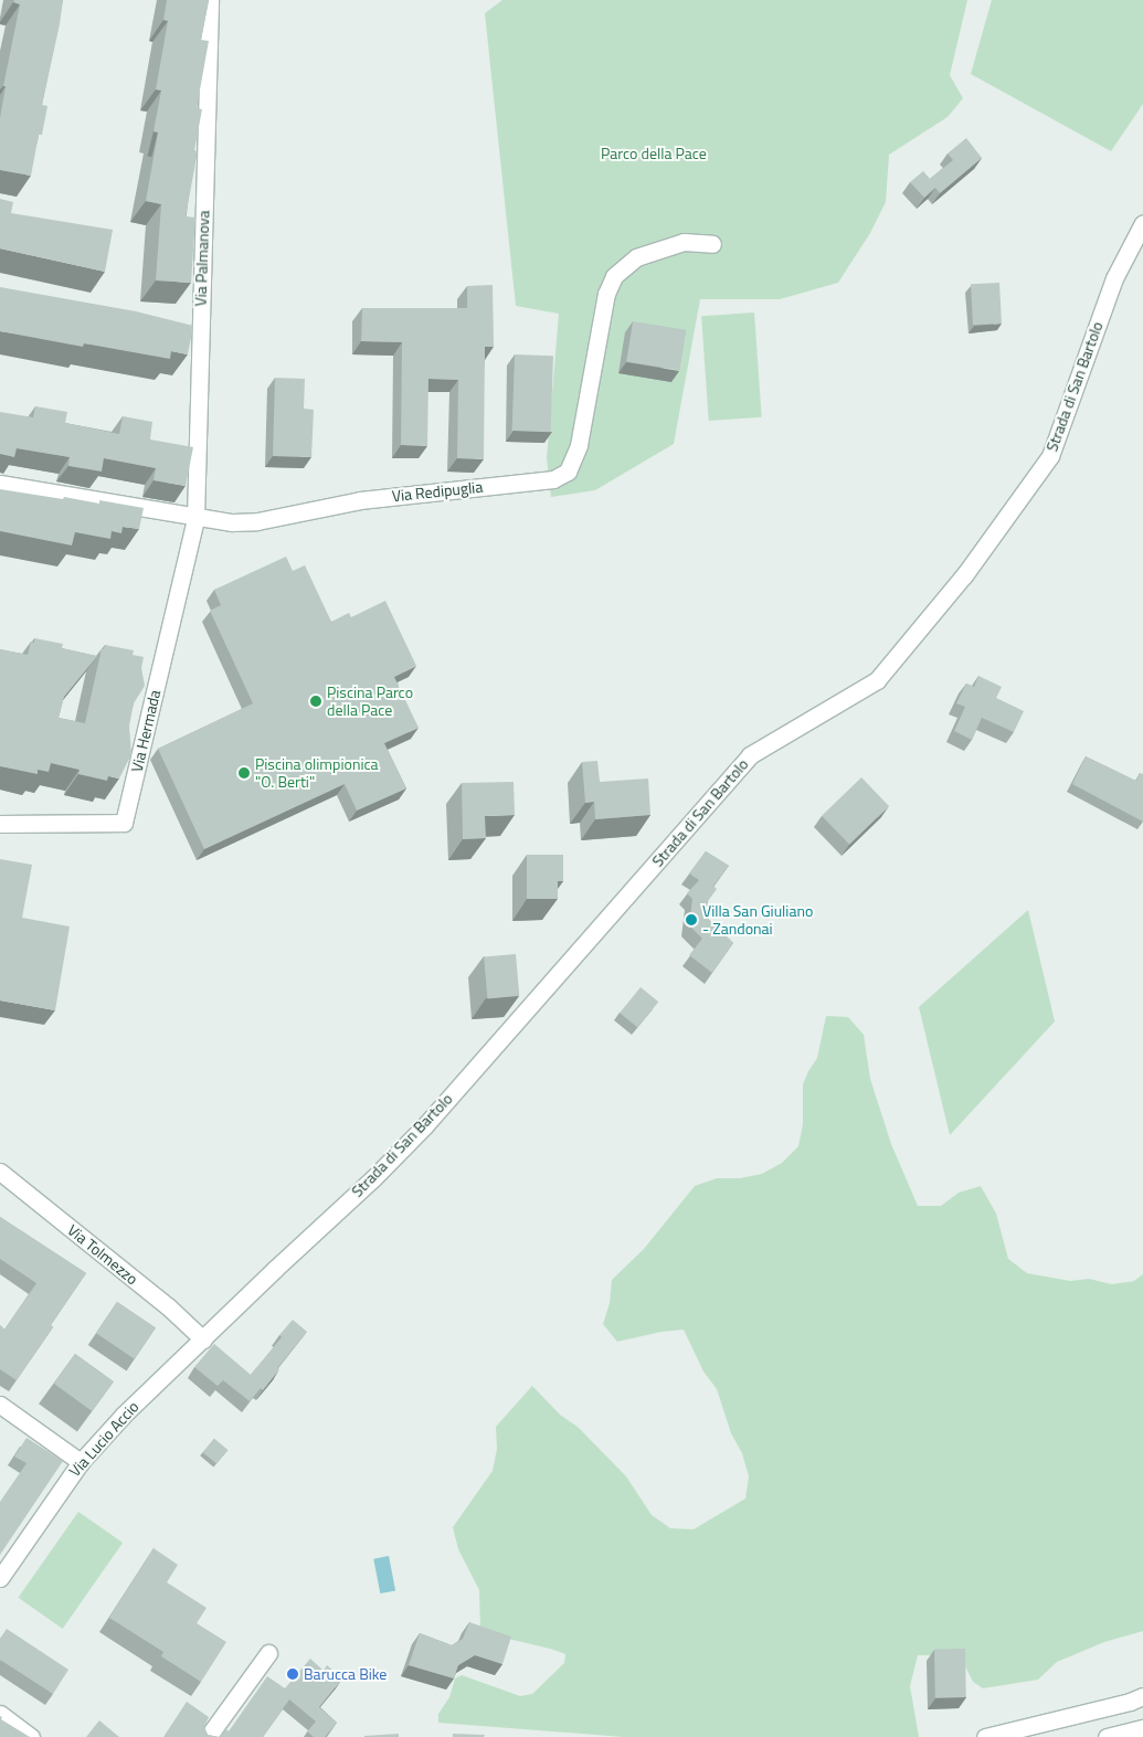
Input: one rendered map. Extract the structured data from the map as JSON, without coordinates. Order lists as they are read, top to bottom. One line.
{"streets":{"street":["Via Palmanova","Strada di San Bartolo","Via Redipuglia","Via Hermada","Via Tolmezzo","Via Lucio Accio"]},"crossings":[["Via Palmanova","Via Redipuglia"],["Via Palmanova","Via Hermada"],["Strada di San Bartolo","Via Tolmezzo"],["Strada di San Bartolo","Via Lucio Accio"],["Via Redipuglia","Via Hermada"],["Via Tolmezzo","Via Lucio Accio"]],"parks":["Parco della Pace"],"places":["Piscina Parco della Pace","Piscina olimpionica \"O. Berti\"","Villa San Giuliano - Zandonai","Barucca Bike"]}
